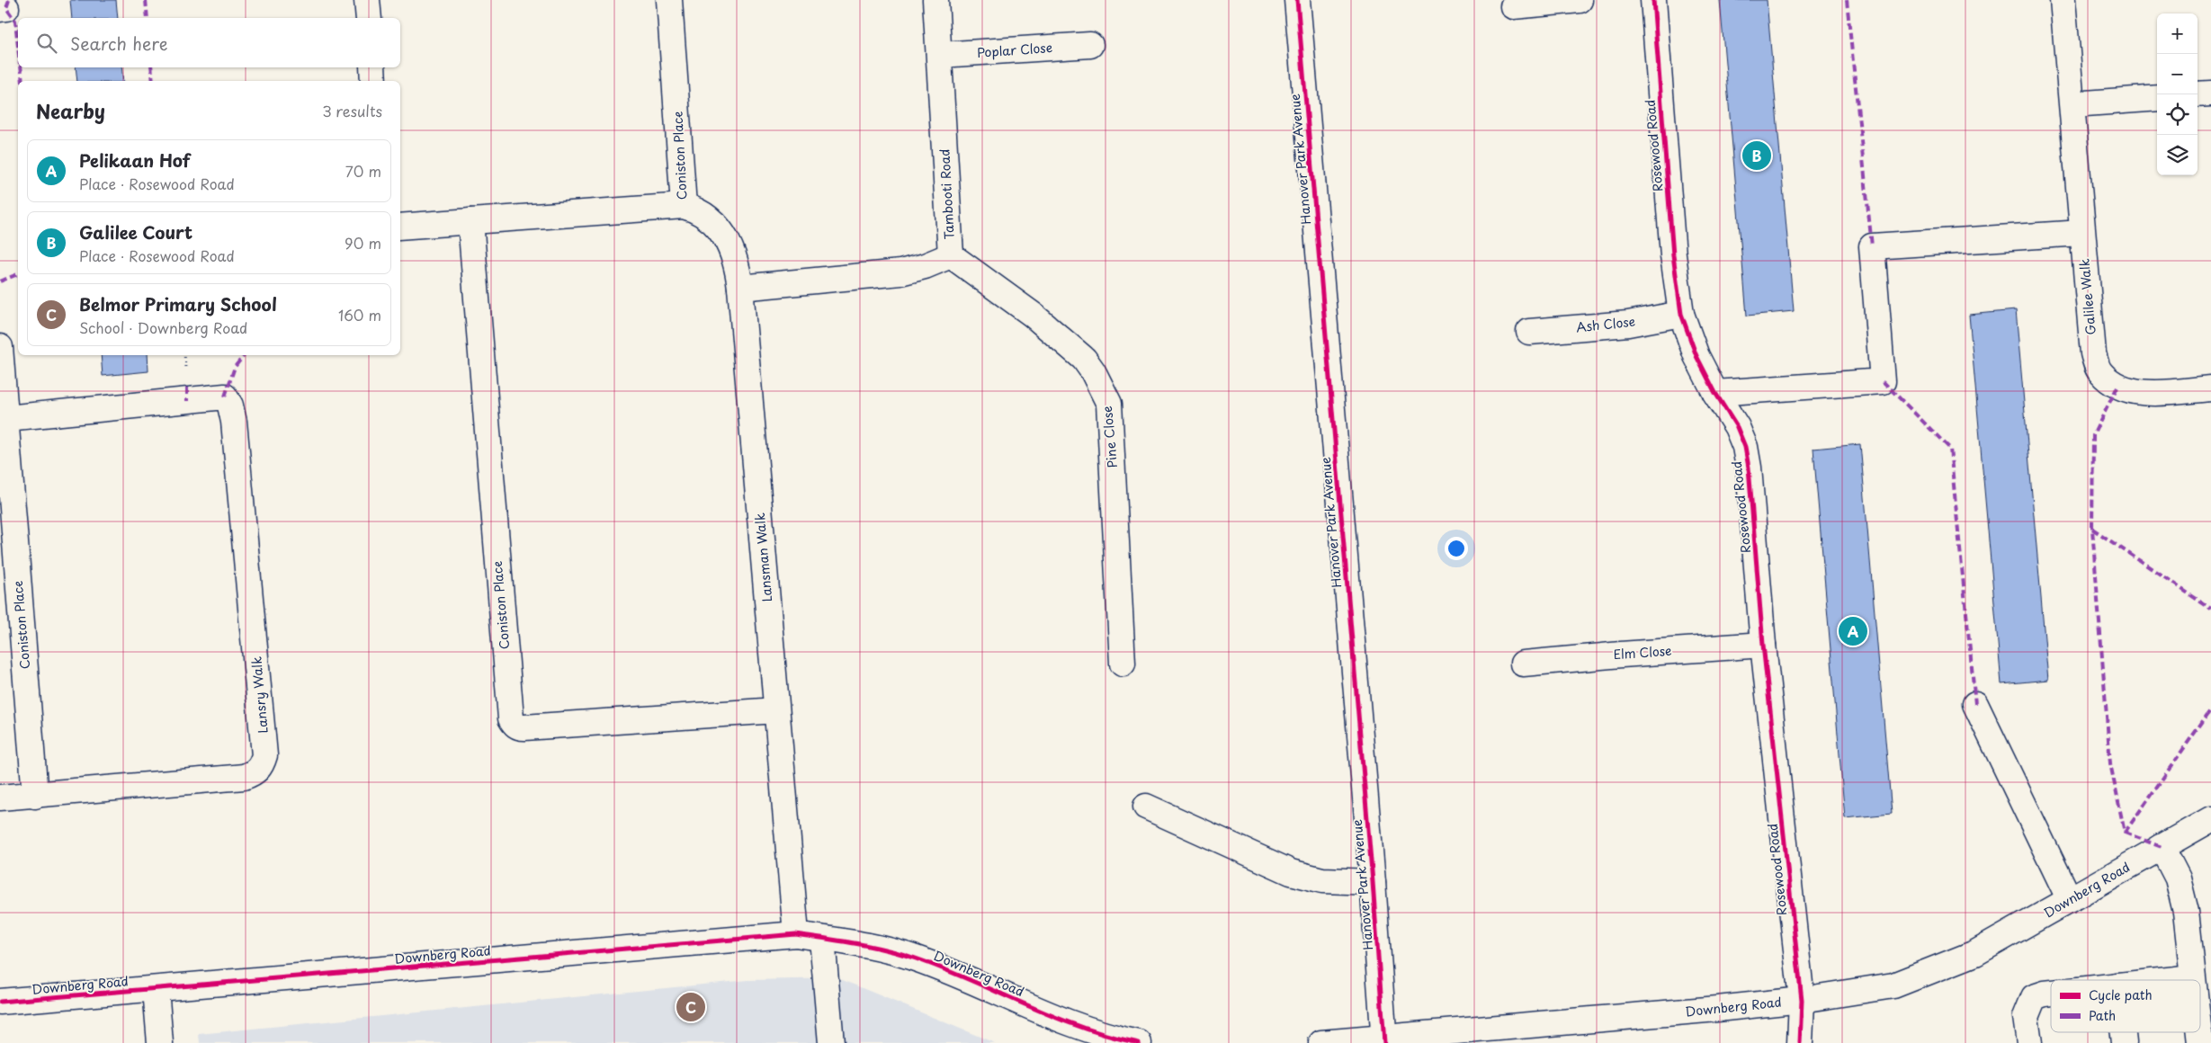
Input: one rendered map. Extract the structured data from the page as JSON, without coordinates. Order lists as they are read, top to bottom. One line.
{"streets":{"street":["Poplar Close","Rosewood Road","Coniston Place","Hanover Park Avenue","Tambooti Road","Galilee Walk","Ash Close","Pine Close","Lansman Walk","Elm Close","Lansry Walk","Downberg Road"]},"crossings":[["Poplar Close","Tambooti Road"],["Rosewood Road","Ash Close"],["Rosewood Road","Elm Close"],["Rosewood Road","Downberg Road"],["Coniston Place","Lansman Walk"],["Coniston Place","Lansry Walk"],["Hanover Park Avenue","Downberg Road"],["Tambooti Road","Pine Close"],["Tambooti Road","Lansman Walk"],["Lansman Walk","Downberg Road"]],"legend":["Cycle path","Path"],"page":{"map_buttons":["+","−"],"search":"Search here","heading":["Nearby","3 results"],"pins":["B","A","C"],"list":[{"mark":"A","name":"Pelikaan Hof","note":"Place · Rosewood Road","value":"70 m"},{"mark":"B","name":"Galilee Court","note":"Place · Rosewood Road","value":"90 m"},{"mark":"C","name":"Belmor Primary School","note":"School · Downberg Road","value":"160 m"}]}}
